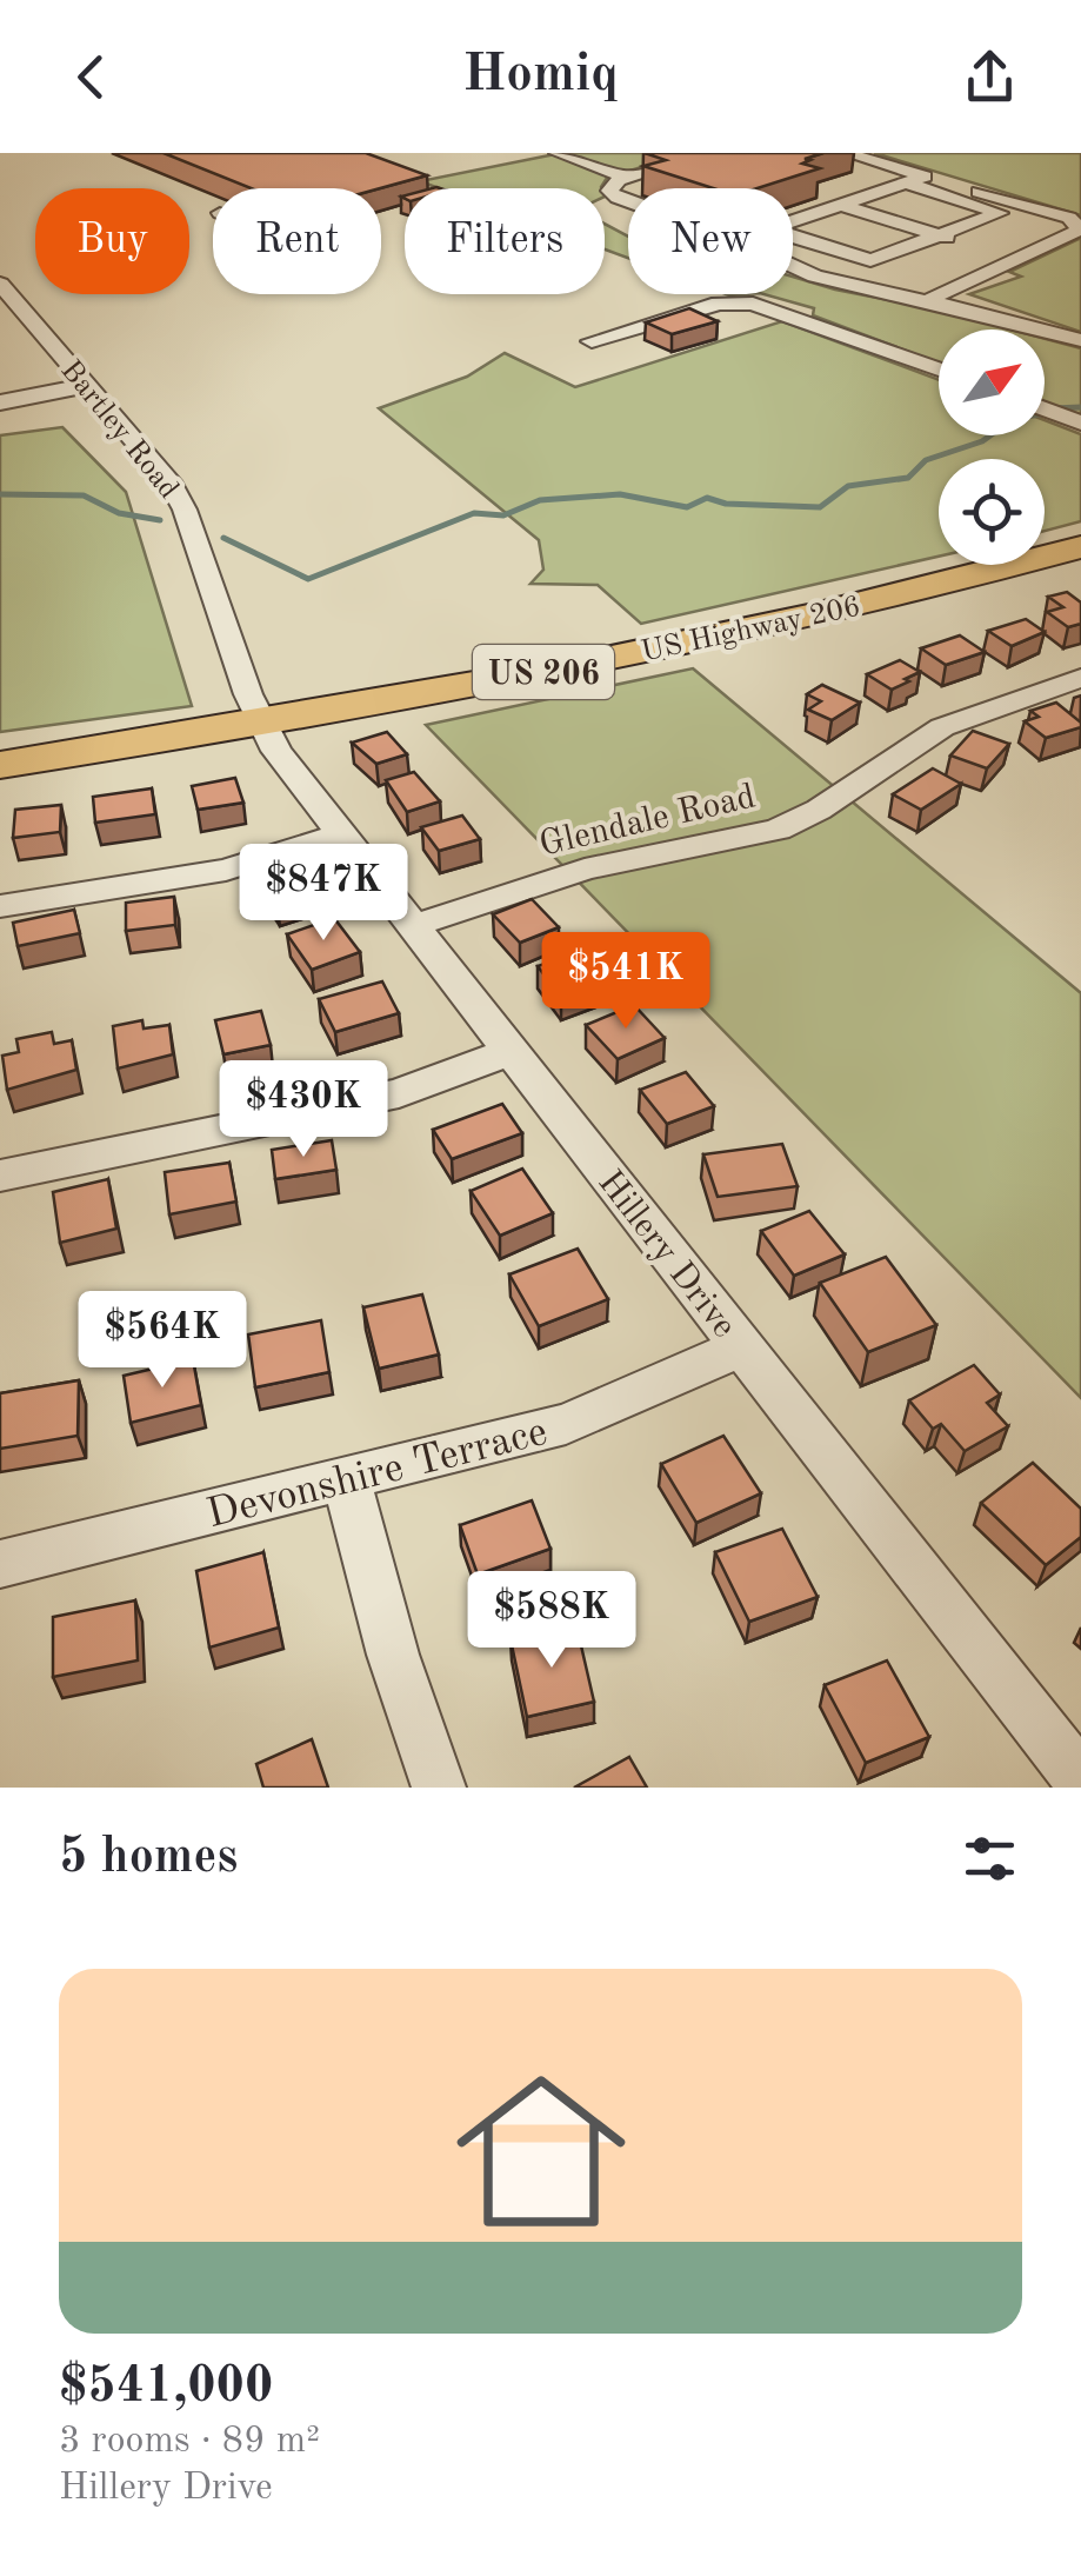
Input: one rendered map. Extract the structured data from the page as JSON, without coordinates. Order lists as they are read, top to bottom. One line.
{"streets":{"highway":["US Highway 206","US 206"],"street":["Bartley Road","Glendale Road","Hillery Drive","Devonshire Terrace"]},"crossings":[["Bartley Road","US Highway 206"],["Bartley Road","Hillery Drive"],["US Highway 206","Hillery Drive"],["Glendale Road","Hillery Drive"],["Hillery Drive","Devonshire Terrace"]],"north":"top right","page":{"header":"Homiq","chip":["Buy","Rent","Filters","New"],"price":["$847K","$541K","$430K","$564K","$588K"],"heading":"5 homes","list":[{"name":"$541,000","note":"3 rooms · 89 m² · Hillery Drive"}]}}
